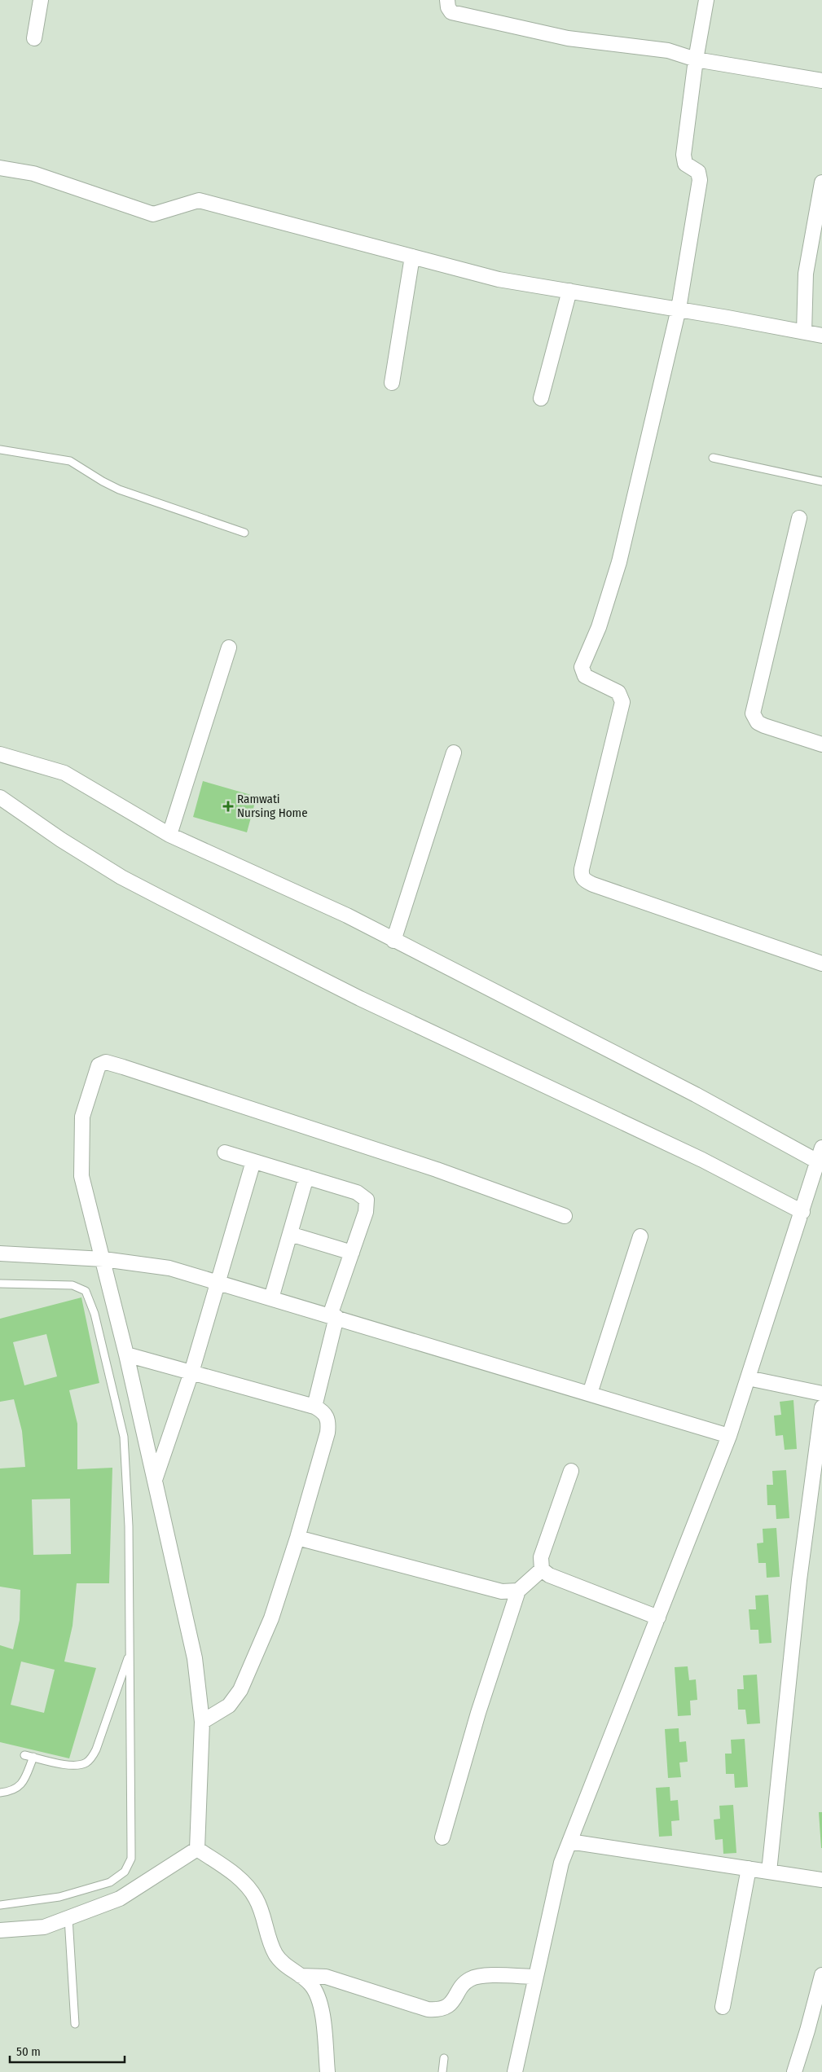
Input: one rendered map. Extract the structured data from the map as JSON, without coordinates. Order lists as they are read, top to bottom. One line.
{"places":{"health":["Ramwati Nursing Home"]},"scale_bar":"50 m"}
